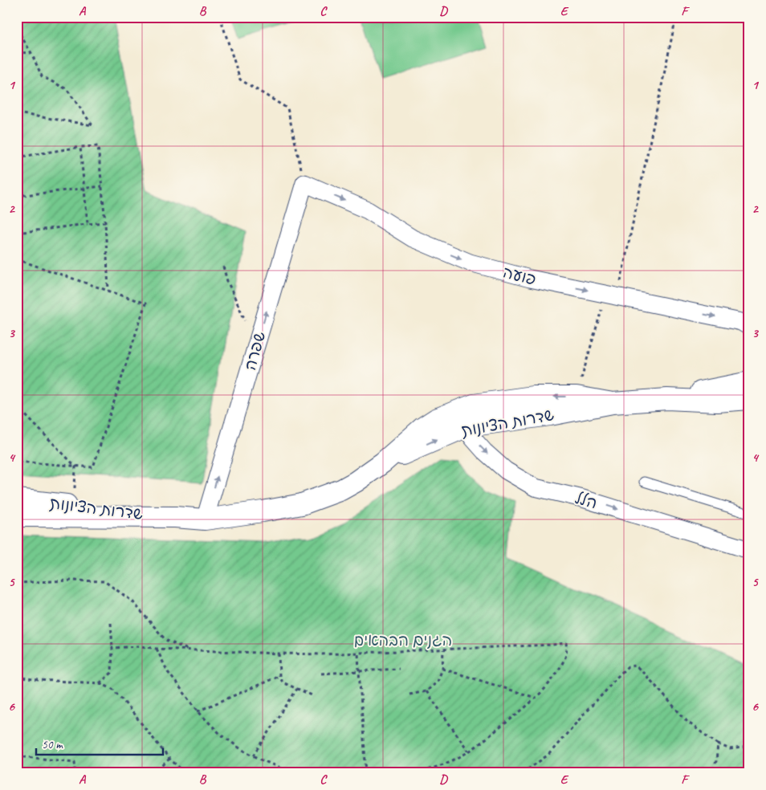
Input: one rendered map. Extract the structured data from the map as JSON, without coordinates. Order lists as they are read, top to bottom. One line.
{"streets":{"street":["פועה","שפרה","שדרות הציונות","הלל"]},"crossings":[["פועה","שפרה"],["שפרה","שדרות הציונות"],["שדרות הציונות","הלל"]],"one_way":["פועה","שפרה","הלל"],"parks":["הגנים הבהאים"],"scale_bar":"50 m","grid":{"columns":["A","B","C","D","E","F"],"rows":["1","2","3","4","5","6"]}}
